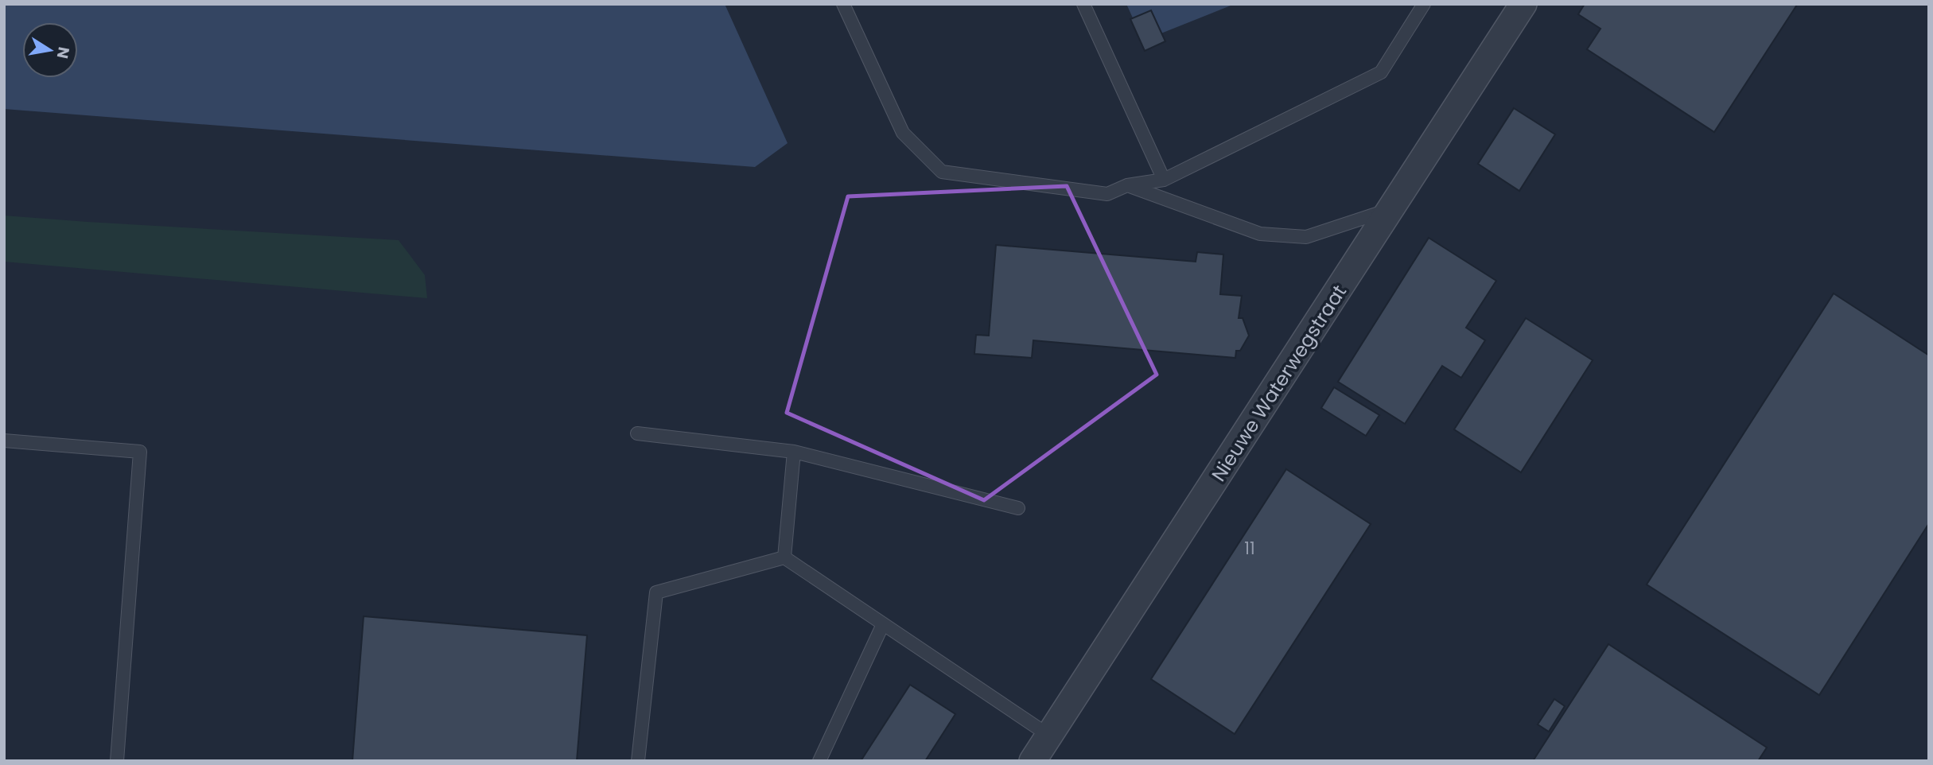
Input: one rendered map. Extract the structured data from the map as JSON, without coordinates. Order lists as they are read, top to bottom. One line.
{"streets":{"street":["Nieuwe Waterwegstraat"]},"house_numbers":["11"],"north":"right"}
